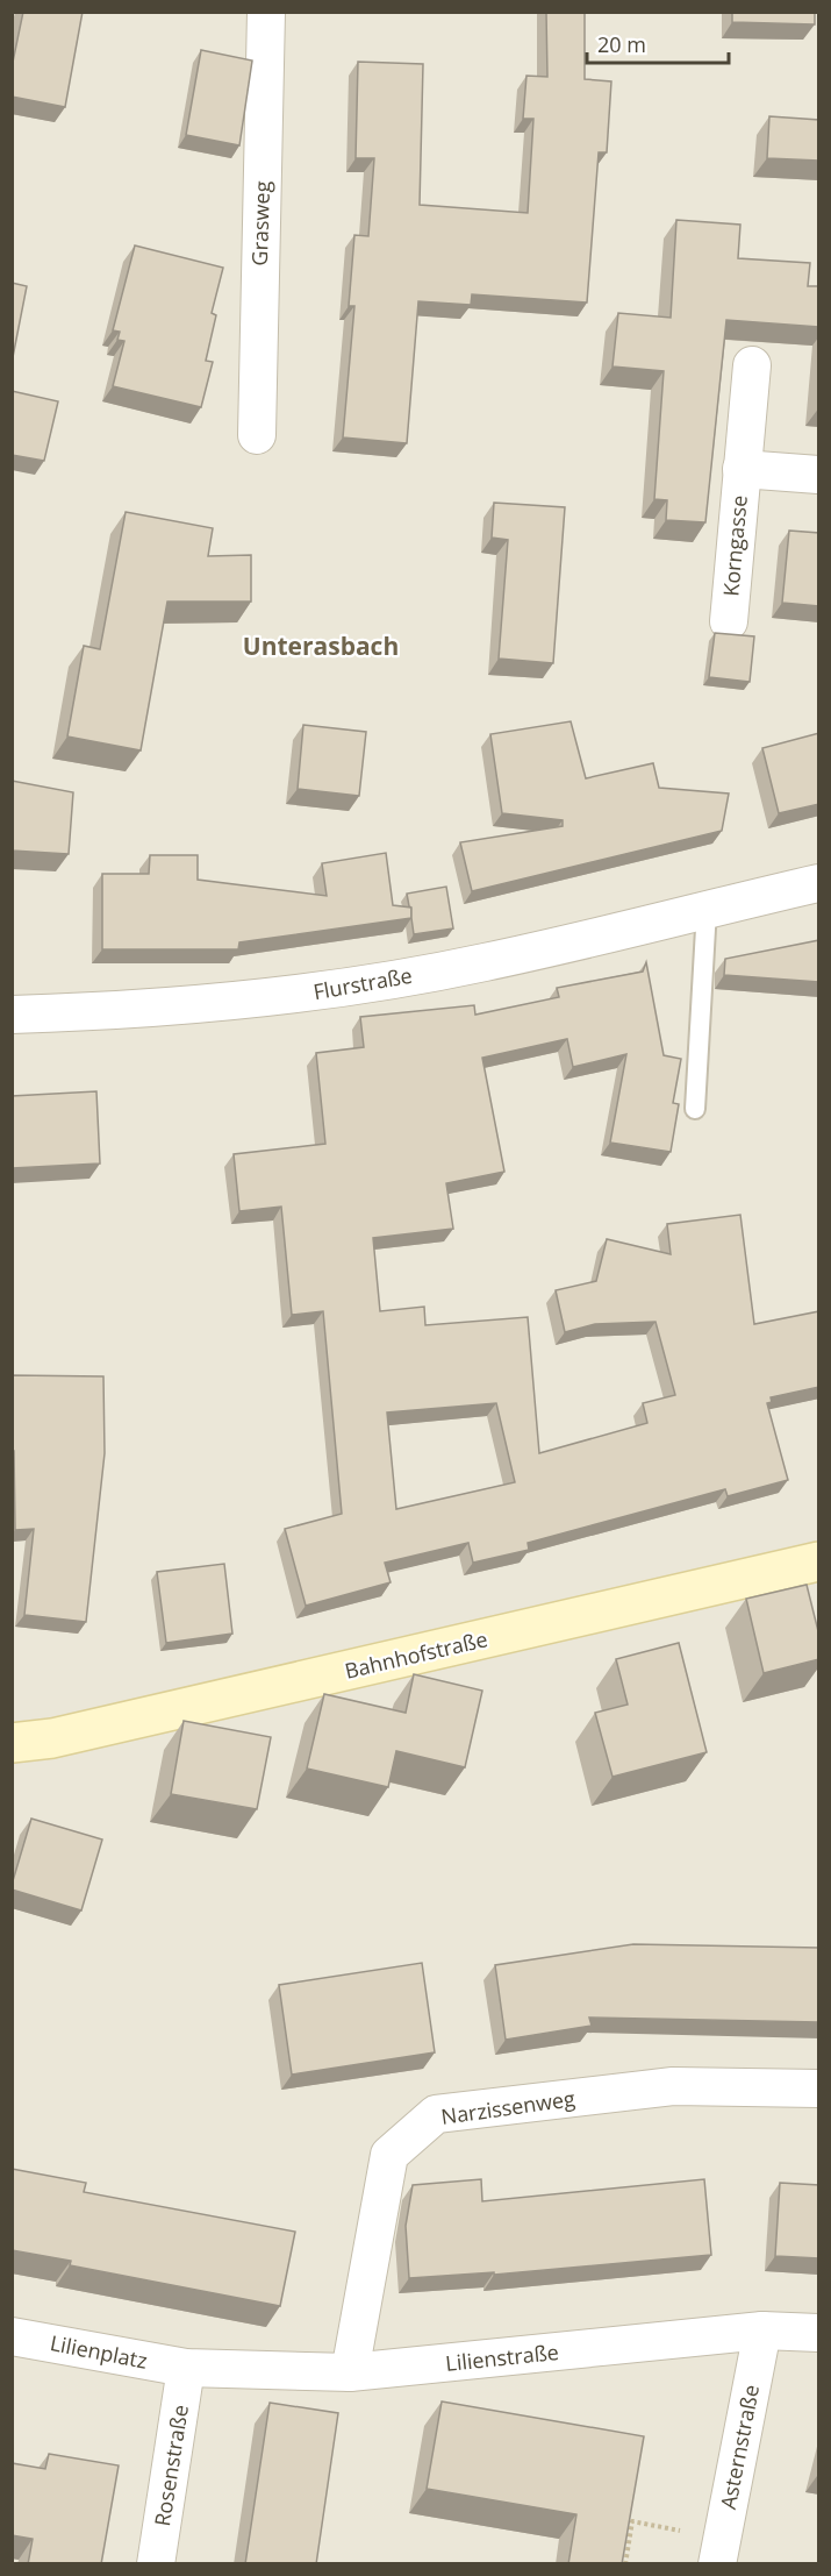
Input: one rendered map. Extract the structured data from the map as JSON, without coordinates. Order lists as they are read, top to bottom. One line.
{"streets":{"street":["Grasweg","Korngasse","Flurstraße","Bahnhofstraße","Narzissenweg","Lilienplatz","Lilienstraße","Asternstraße","Rosenstraße"]},"crossings":[["Narzissenweg","Lilienstraße"],["Lilienplatz","Lilienstraße"],["Lilienplatz","Rosenstraße"],["Lilienstraße","Asternstraße"],["Lilienstraße","Rosenstraße"]],"districts":["Unterasbach"],"scale_bar":"20 m"}
